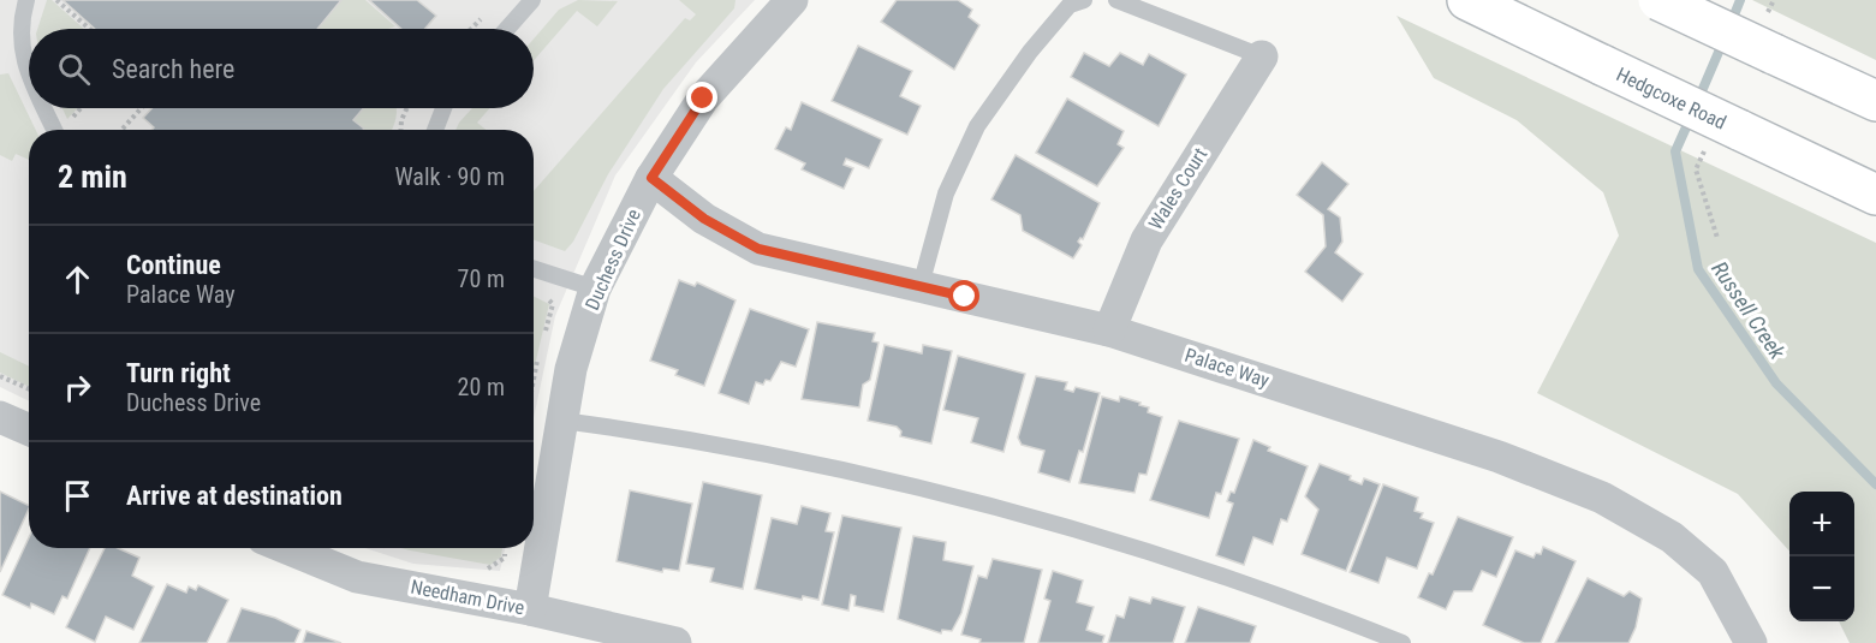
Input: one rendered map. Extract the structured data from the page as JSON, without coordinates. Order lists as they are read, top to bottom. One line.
{"streets":{"main road":["Hedgcoxe Road"],"street":["Wales Court","Duchess Drive","Palace Way","Needham Drive"]},"crossings":[["Wales Court","Palace Way"],["Duchess Drive","Palace Way"],["Duchess Drive","Needham Drive"]],"water":["Russell Creek"],"page":{"search":"Search here","heading":["2 min","Walk · 90 m"],"list":[["Continue","Palace Way","70 m"],["Turn right","Duchess Drive","20 m"],"Arrive at destination"],"map_buttons":["+","−"]}}
